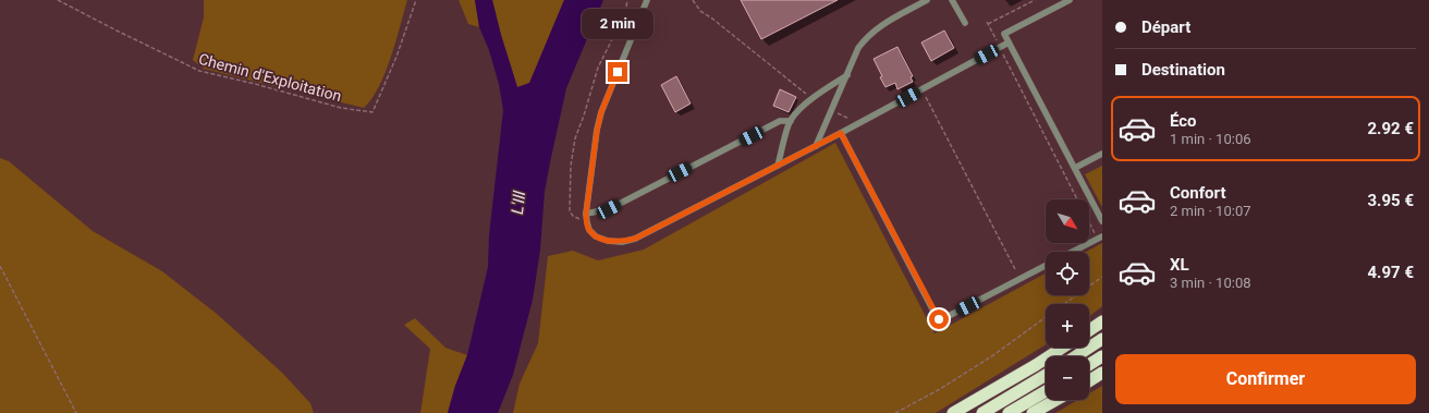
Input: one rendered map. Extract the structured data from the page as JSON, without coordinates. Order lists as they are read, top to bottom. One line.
{"streets":{"path":["Chemin d'Exploitation"]},"water":["L'Ill"],"north":"bottom right","page":{"banner":["Départ","Destination"],"bubble":"2 min","list":[{"name":"Éco","note":"1 min · 10:06","value":"2.92 €"},{"name":"Confort","note":"2 min · 10:07","value":"3.95 €"},{"name":"XL","note":"3 min · 10:08","value":"4.97 €"}],"map_buttons":["+","−"],"buttons":"Confirmer"}}
